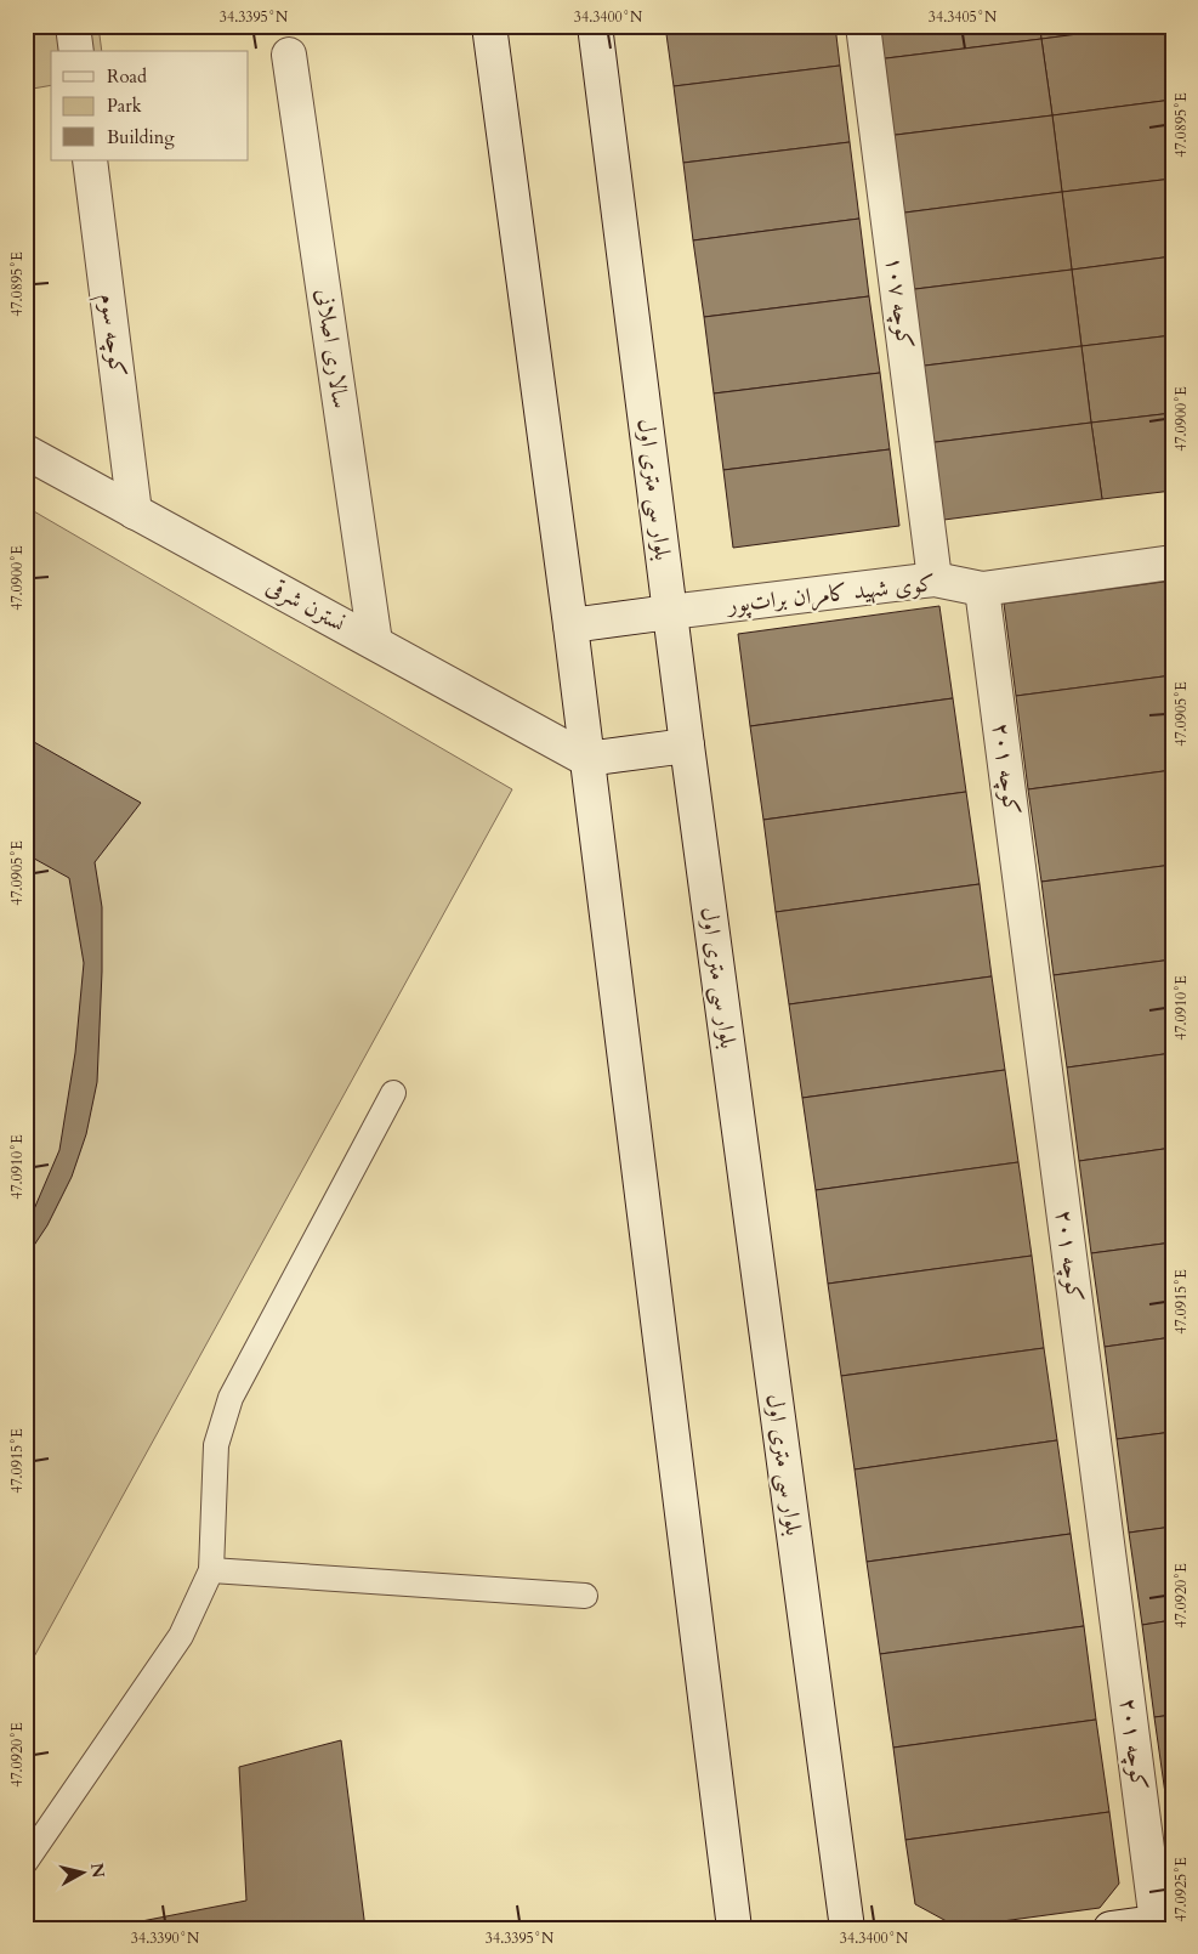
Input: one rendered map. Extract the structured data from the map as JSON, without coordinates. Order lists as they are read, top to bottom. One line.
{"streets":{"main road":["کوچه ۱۰۷","کوچه سوم","سالاری اصلانی","بلوار سی متری اول","کوی شهید کامران برات‌پور","نسترن شرقی","کوچه ۲۰۱"]},"crossings":[["کوچه ۱۰۷","کوی شهید کامران برات‌پور"],["کوچه سوم","نسترن شرقی"],["سالاری اصلانی","نسترن شرقی"],["بلوار سی متری اول","کوی شهید کامران برات‌پور"],["کوی شهید کامران برات‌پور","کوچه ۲۰۱"]],"legend":["Road","Park","Building"],"north":"right","coordinates":["34.3395°N","34.3400°N","34.3405°N","47.0895°E","47.0900°E","47.0905°E","47.0910°E","47.0915°E","47.0920°E","47.0925°E","34.3390°N"]}
